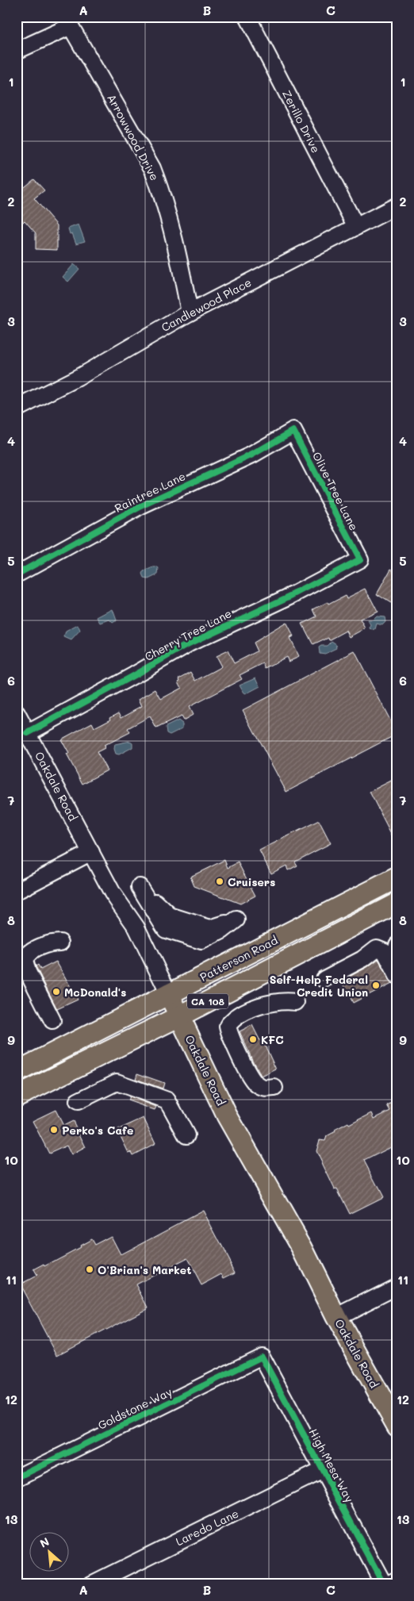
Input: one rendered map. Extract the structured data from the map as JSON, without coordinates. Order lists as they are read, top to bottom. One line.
{"streets":{"main road":["Oakdale Road","Patterson Road","CA 108"],"street":["Zerillo Drive","Arrowwood Drive","Candlewood Place","Olive Tree Lane","Raintree Lane","Cherry Tree Lane","Goldstone Way","High Mesa Way","Laredo Lane"]},"crossings":[["Zerillo Drive","Candlewood Place"],["Arrowwood Drive","Candlewood Place"],["Olive Tree Lane","Raintree Lane"],["Olive Tree Lane","Cherry Tree Lane"],["Cherry Tree Lane","Oakdale Road"],["Oakdale Road","Patterson Road"],["Oakdale Road","CA 108"],["Goldstone Way","High Mesa Way"],["High Mesa Way","Laredo Lane"]],"places":["Cruisers","Self-Help Federal Credit Union","McDonald's","KFC","Perko's Cafe","O'Brian's Market"],"north":"top left","grid":{"columns":["A","B","C"],"rows":["1","2","3","4","5","6","7","8","9","10","11","12","13"]}}
